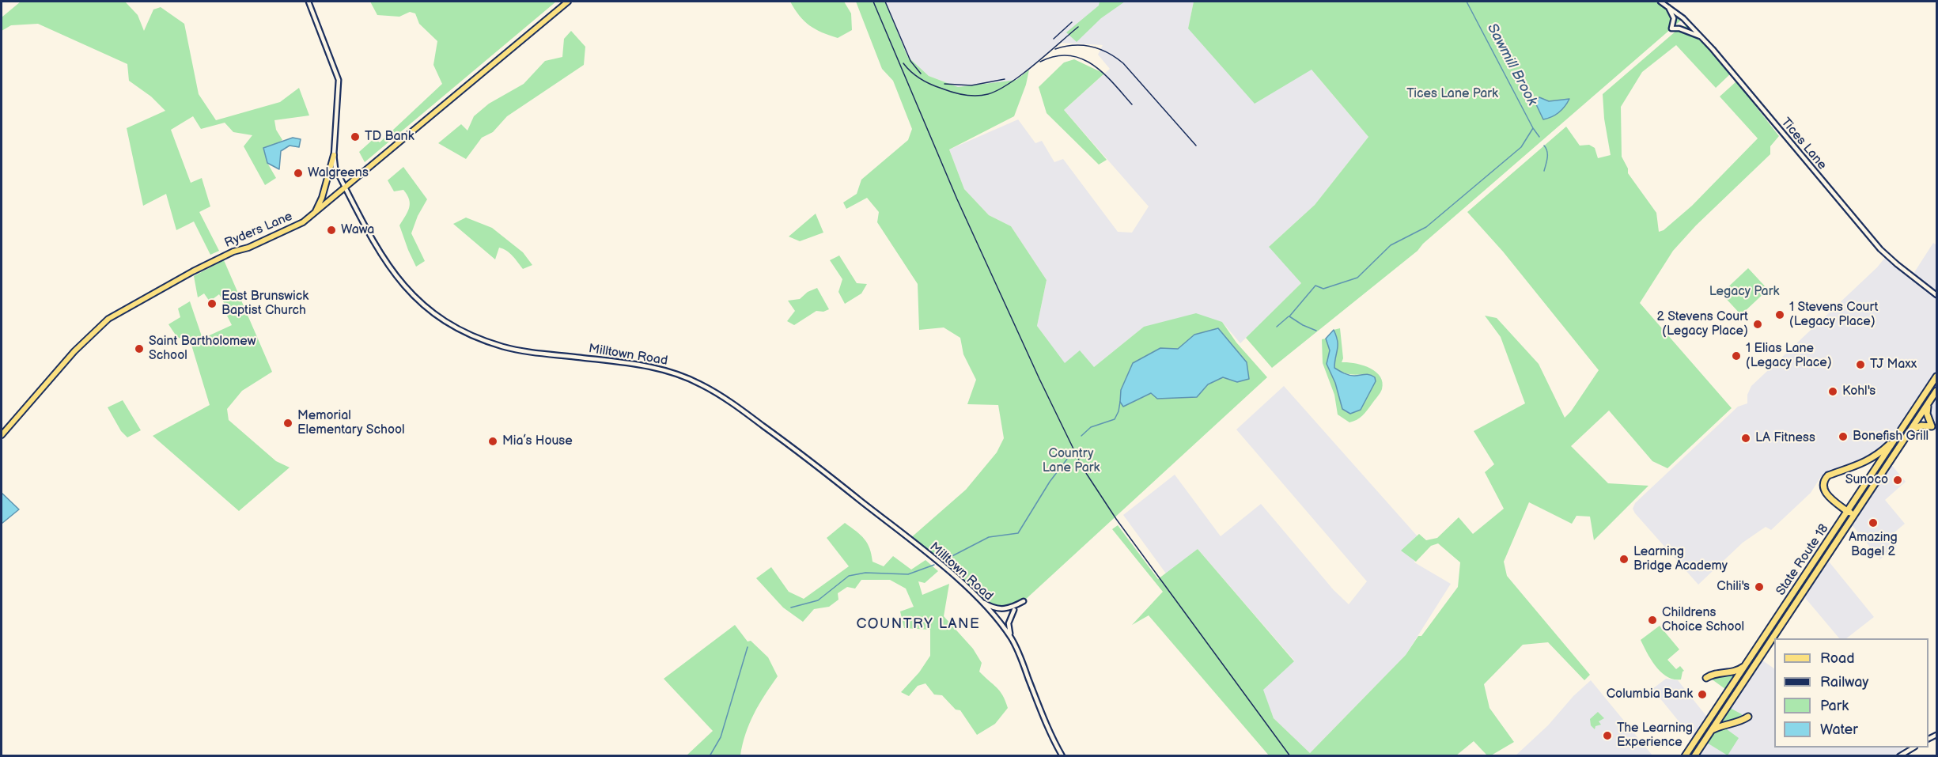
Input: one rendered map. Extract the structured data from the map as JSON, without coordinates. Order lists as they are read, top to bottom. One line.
{"streets":{"highway":["State Route 18"],"main road":["Ryders Lane"],"street":["Tices Lane","Milltown Road"]},"crossings":[["Ryders Lane","Milltown Road"]],"districts":["COUNTRY LANE"],"water":["Sawmill Brook"],"parks":["Tices Lane Park","Legacy Park","Country Lane Park"],"places":["TD Bank","Walgreens","Wawa","East Brunswick Baptist Church","1 Stevens Court (Legacy Place)","2 Stevens Court (Legacy Place)","Saint Bartholomew School","1 Elias Lane (Legacy Place)","TJ Maxx","Kohl's","Memorial Elementary School","Bonefish Grill","LA Fitness","Mia’s House","Sunoco","Amazing Bagel 2","Learning Bridge Academy","Chili's","Childrens Choice School","Columbia Bank","The Learning Experience"],"legend":["Road","Railway","Park","Water"]}
